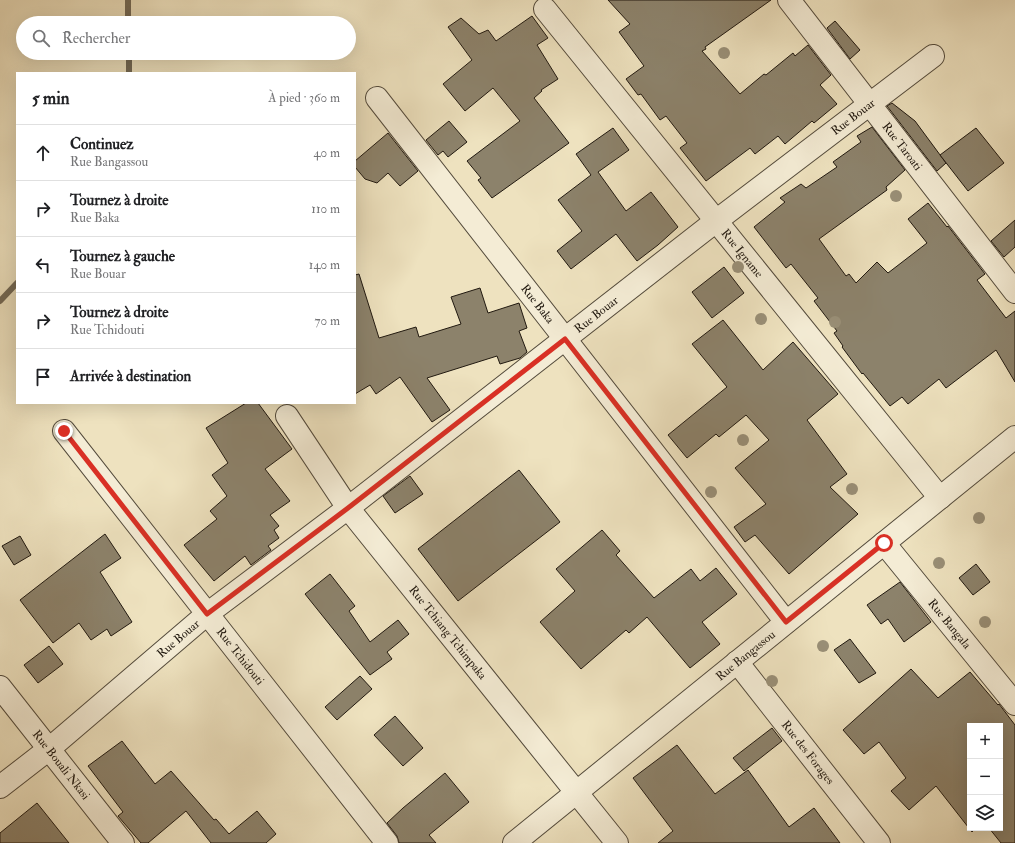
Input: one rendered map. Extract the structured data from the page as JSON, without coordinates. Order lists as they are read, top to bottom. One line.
{"streets":{"street":["Rue Bouar","Rue Taroati","Rue Igname","Rue Baka","Rue Bangala","Rue Tchiang Tchimpaka","Rue Bangassou","Rue Tchidouti","Rue des Forages","Rue Bouali Nkasi"]},"crossings":[["Rue Bouar","Rue Taroati"],["Rue Bouar","Rue Igname"],["Rue Bouar","Rue Baka"],["Rue Bouar","Rue Tchiang Tchimpaka"],["Rue Bouar","Rue Tchidouti"],["Rue Bouar","Rue Bouali Nkasi"],["Rue Igname","Rue Bangassou"],["Rue Baka","Rue Bangassou"],["Rue Bangala","Rue Bangassou"],["Rue Tchiang Tchimpaka","Rue Bangassou"],["Rue Bangassou","Rue des Forages"]],"page":{"search":"Rechercher","heading":["5 min","À pied · 360 m"],"list":[["Continuez","Rue Bangassou","40 m"],["Tournez à droite","Rue Baka","110 m"],["Tournez à gauche","Rue Bouar","140 m"],["Tournez à droite","Rue Tchidouti","70 m"],"Arrivée à destination"],"map_buttons":["+","−"]}}
